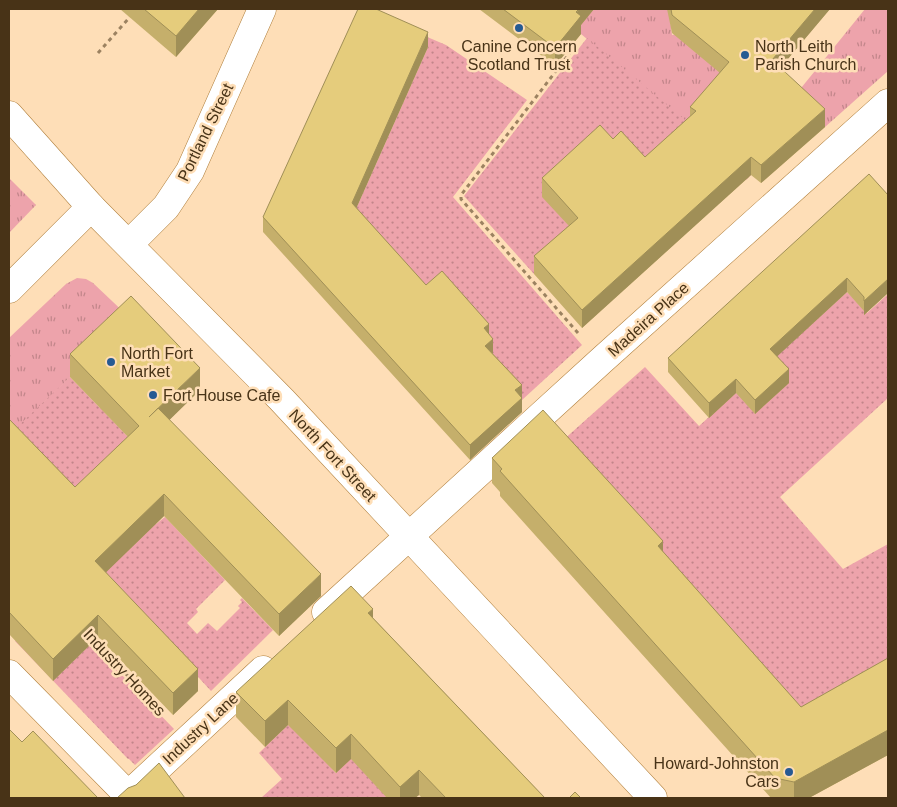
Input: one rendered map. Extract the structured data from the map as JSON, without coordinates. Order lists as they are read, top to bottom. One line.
{"streets":{"street":["Portland Street","Madeira Place","North Fort Street","Industry Lane"],"path":["Industry Homes"]},"crossings":[["Portland Street","North Fort Street"],["Madeira Place","North Fort Street"],["Industry Homes","Industry Lane"]],"places":["Canine Concern Scotland Trust","North Leith Parish Church","North Fort Market","Fort House Cafe","Howard-Johnston Cars"]}
